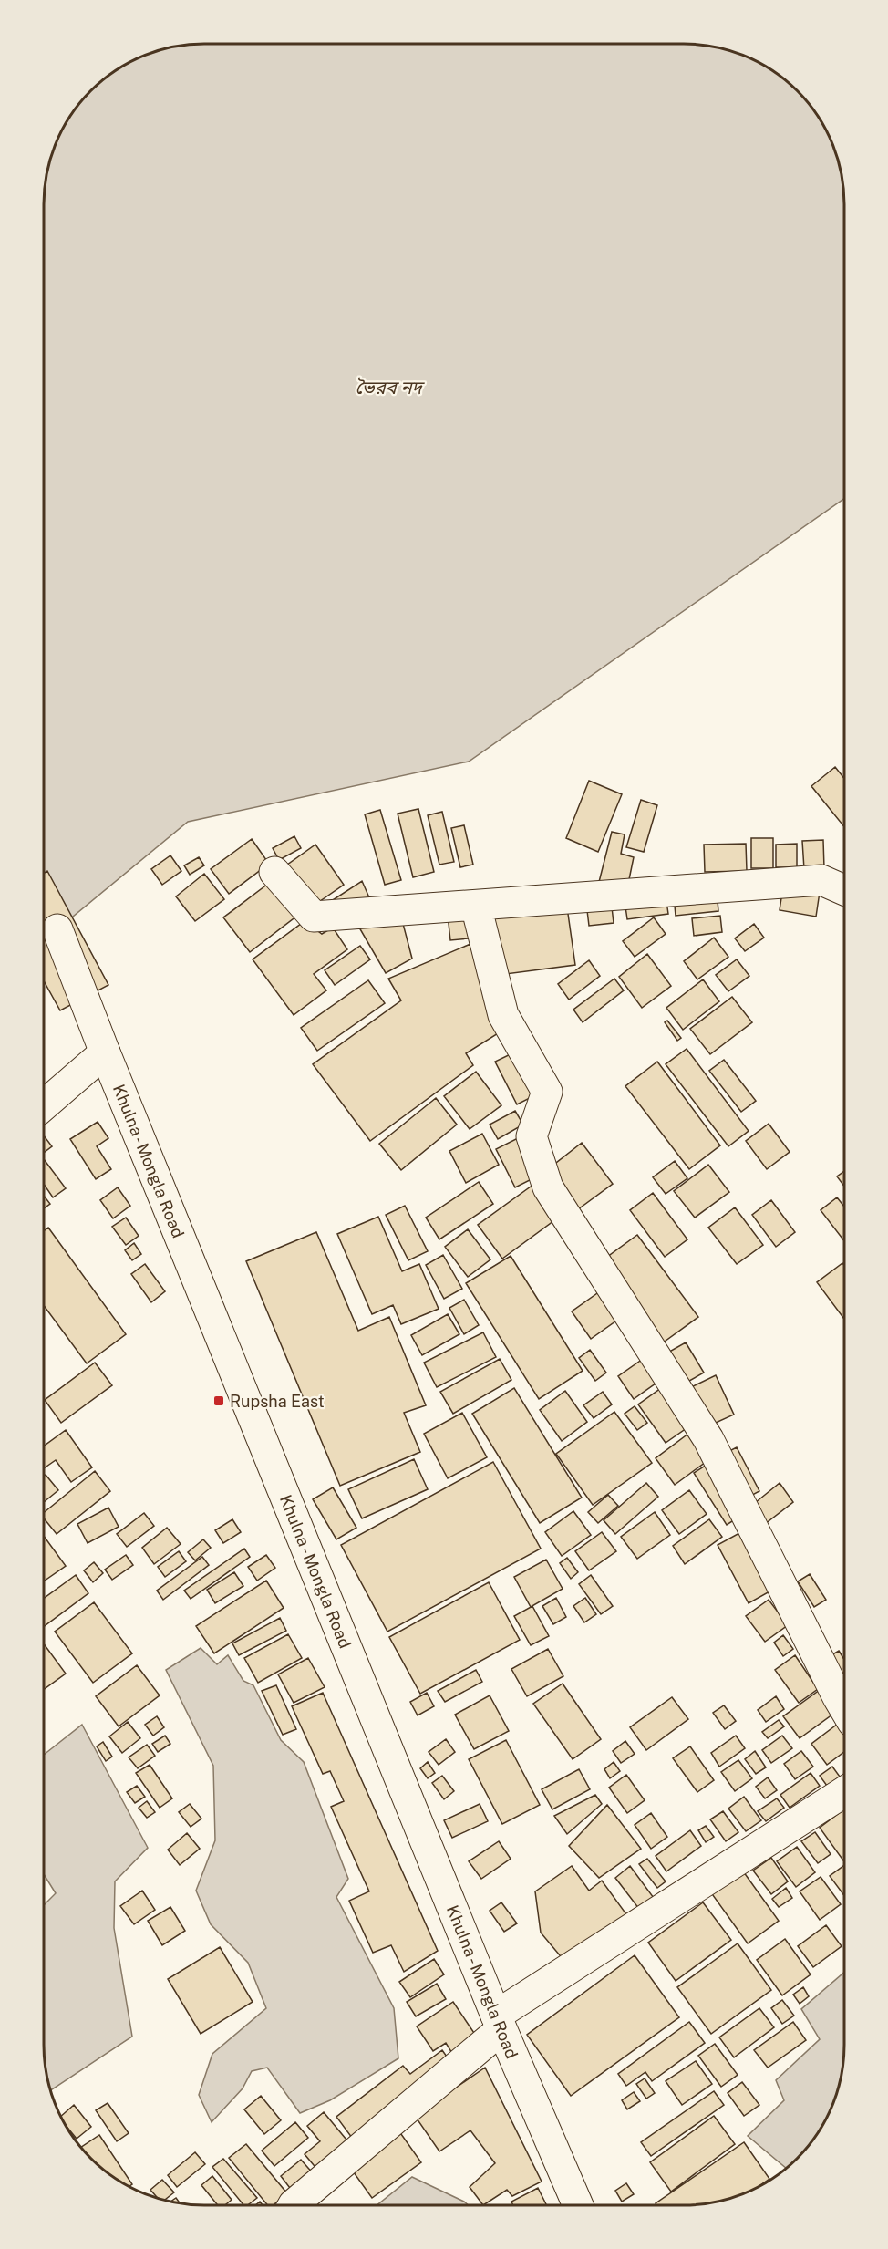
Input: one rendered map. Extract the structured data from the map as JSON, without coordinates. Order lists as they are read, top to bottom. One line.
{"streets":{"main road":["Khulna - Mongla Road"]},"water":["ভৈরব নদ"],"places":{"transit":["Rupsha East"]}}
